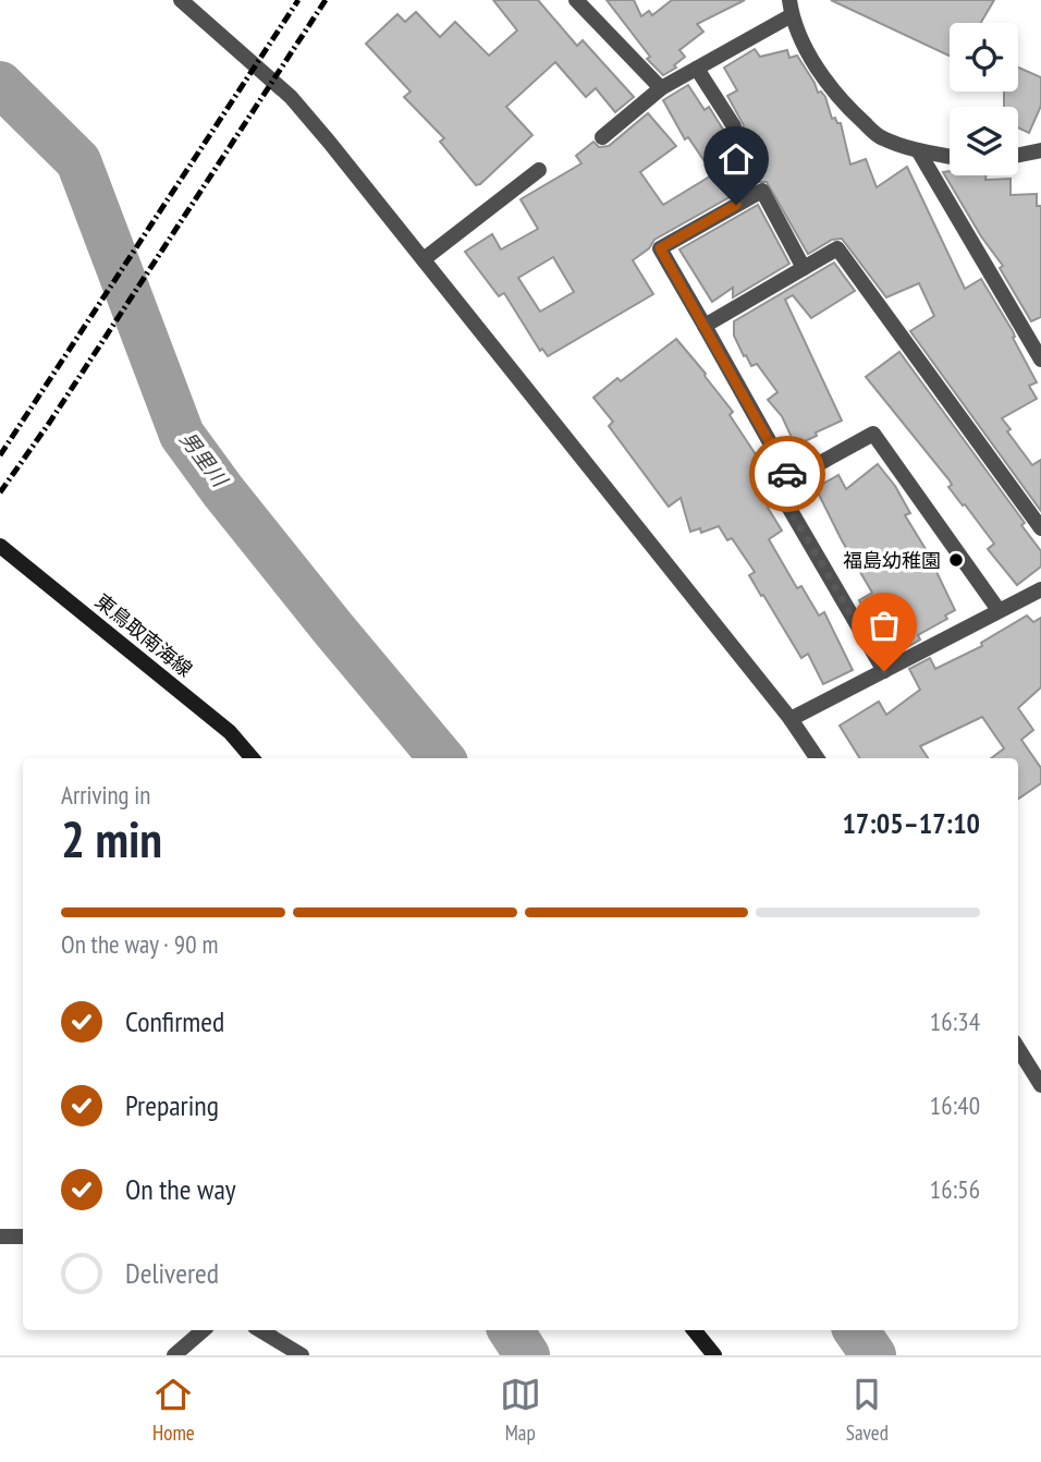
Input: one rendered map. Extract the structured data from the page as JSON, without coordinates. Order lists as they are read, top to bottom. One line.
{"streets":{"main road":["東鳥取南海線"]},"water":["男里川"],"places":["福島幼稚園"],"page":{"heading":["2 min","Arriving in","17:05–17:10"],"bar":"On the way · 90 m","list":[["Confirmed","16:34"],["Preparing","16:40"],["On the way","16:56"],"Delivered"],"tabs":["Home","Map","Saved"]}}
